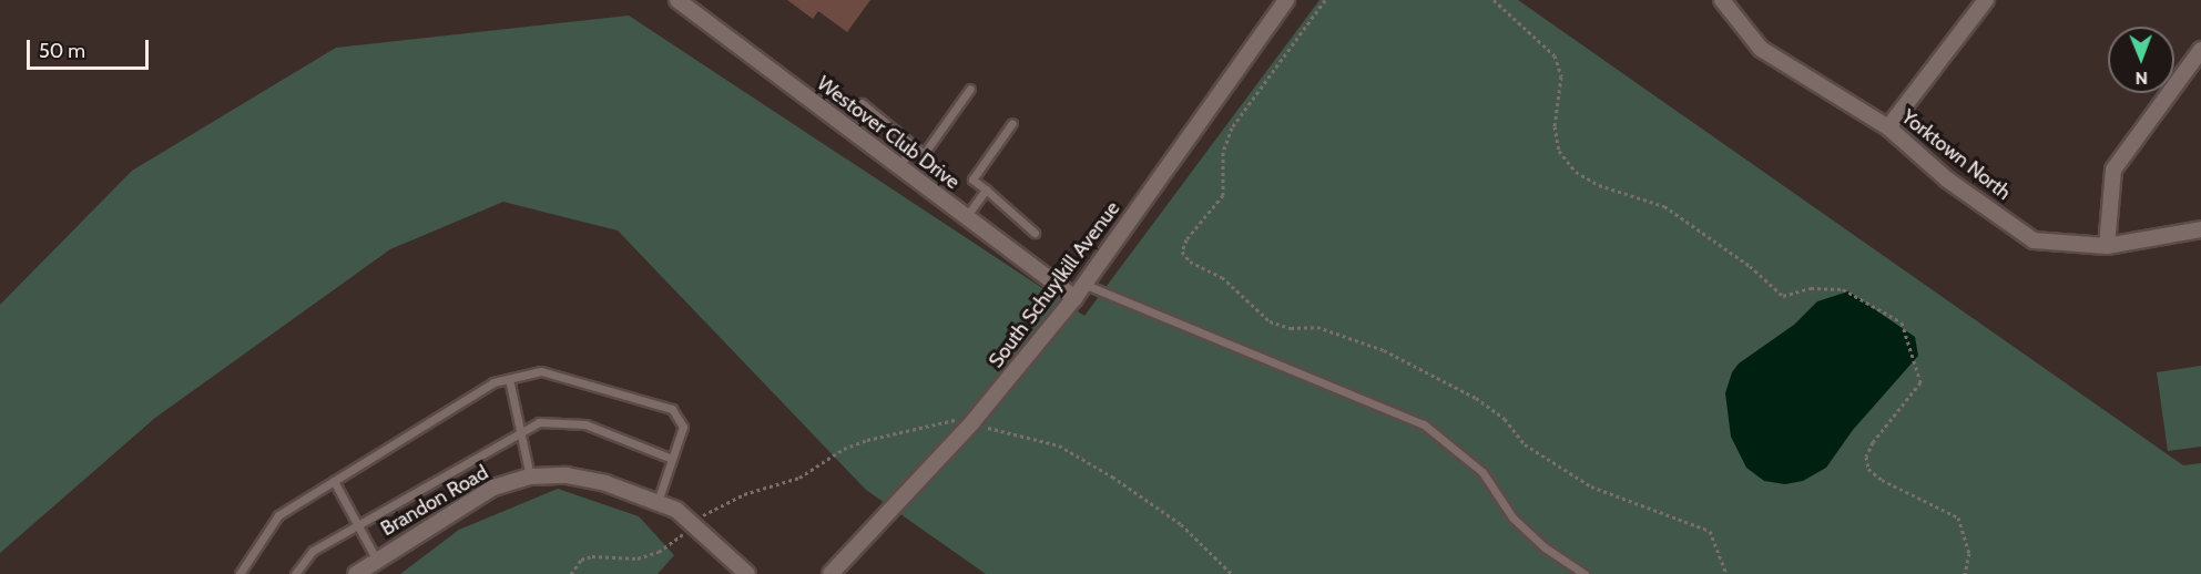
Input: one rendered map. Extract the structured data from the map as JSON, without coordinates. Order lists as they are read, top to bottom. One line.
{"streets":{"street":["Westover Club Drive","Yorktown North","South Schuylkill Avenue","Brandon Road"]},"crossings":[["Westover Club Drive","South Schuylkill Avenue"]],"scale_bar":"50 m","north":"bottom"}
